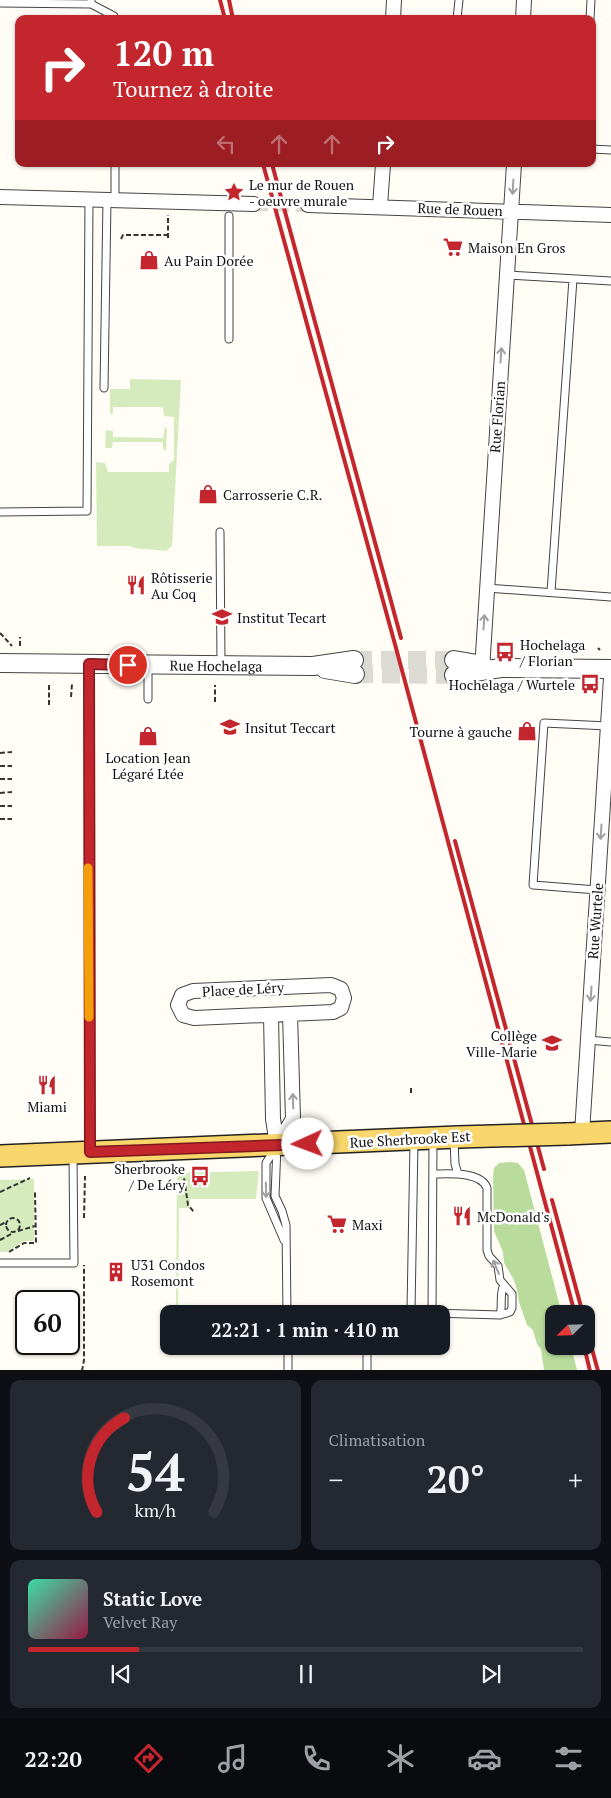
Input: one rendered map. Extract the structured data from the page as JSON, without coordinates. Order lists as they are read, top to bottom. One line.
{"streets":{"main road":["Rue Sherbrooke Est"],"street":["Rue de Rouen","Rue Florian","Rue Hochelaga","Rue Wurtele","Place de Léry"]},"crossings":[["Rue de Rouen","Rue Florian"],["Rue Wurtele","Rue Sherbrooke Est"],["Place de Léry","Rue Sherbrooke Est"]],"one_way":["Rue Wurtele"],"places":{"place":["Le mur de Rouen - oeuvre murale"],"supermarket":["Maison En Gros","Maxi"],"shop":["Au Pain Dorée","Carrosserie C.R.","Tourne à gauche","Location Jean Légaré Ltée"],"restaurant":["Rôtisserie Au Coq","Miami","McDonald's"],"school or university":["Institut Tecart","Insitut Teccart","Collège Ville-Marie"],"bus stop":["Hochelaga / Florian","Hochelaga / Wurtele","Sherbrooke / De Léry"],"building":["U31 Condos Rosemont"]},"north":"bottom left","page":{"turn":["120 m","Tournez à droite"],"limit":"60","trip":"22:21 · 1 min · 410 m","tile":"Climatisation","heat":["−","20°","+"],"song":["Static Love","Velvet Ray"],"tabs":"22:20","gauge":["54","km/h"]}}
